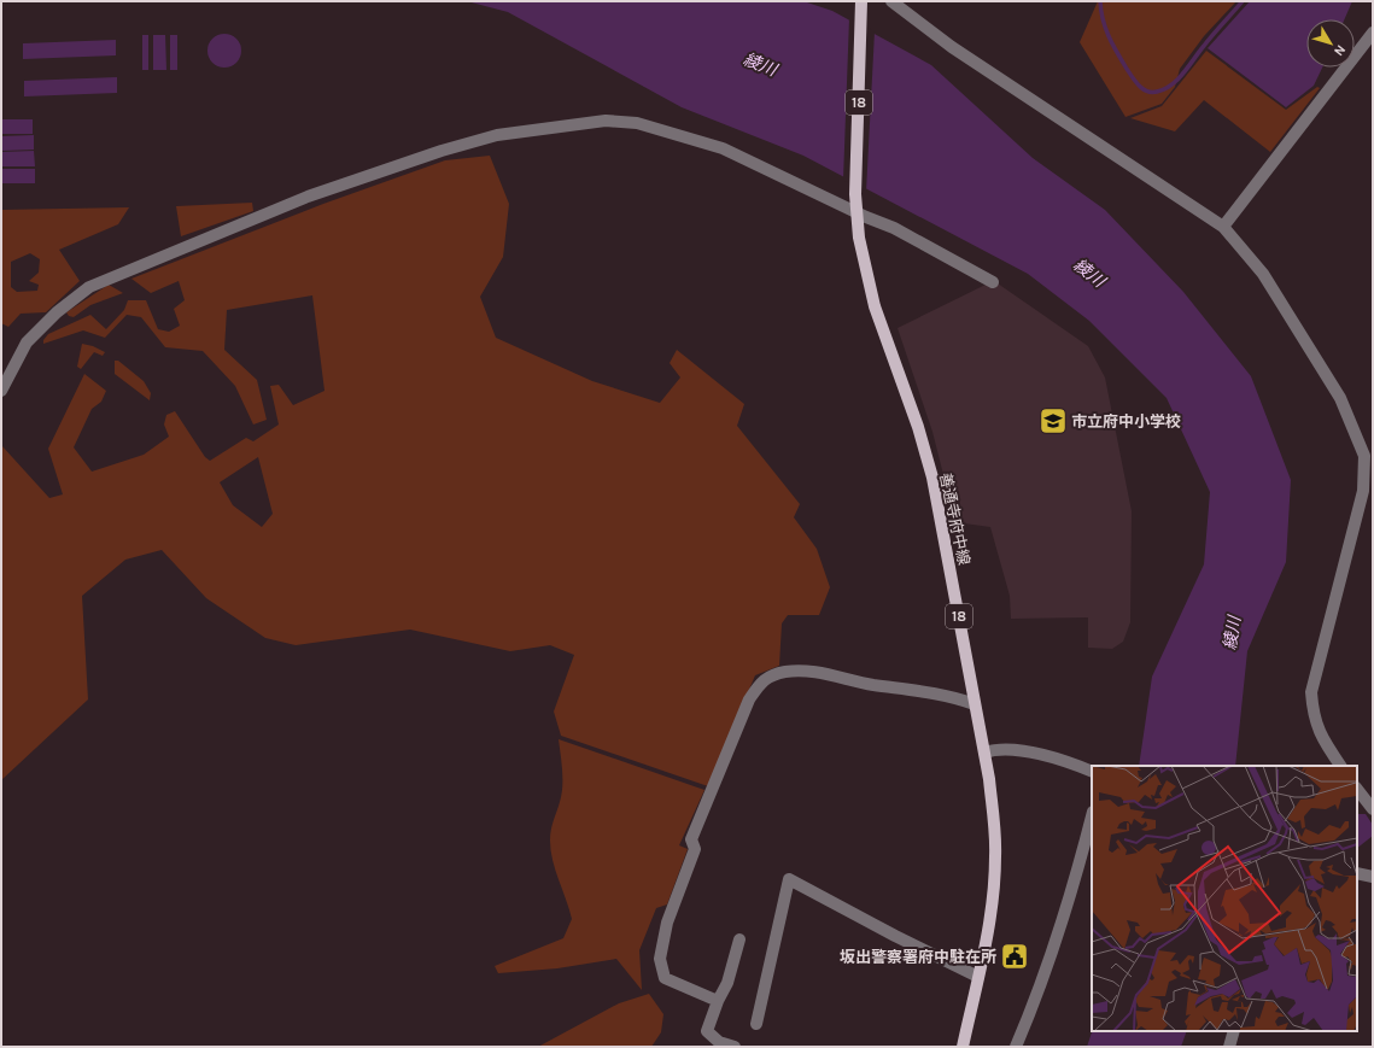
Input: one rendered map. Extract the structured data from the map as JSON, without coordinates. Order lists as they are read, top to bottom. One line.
{"streets":{"main road":["18","善通寺府中線"]},"water":["綾川"],"places":{"school or university":["市立府中小学校"],"public building":["坂出警察署府中駐在所"]},"north":"bottom right"}
